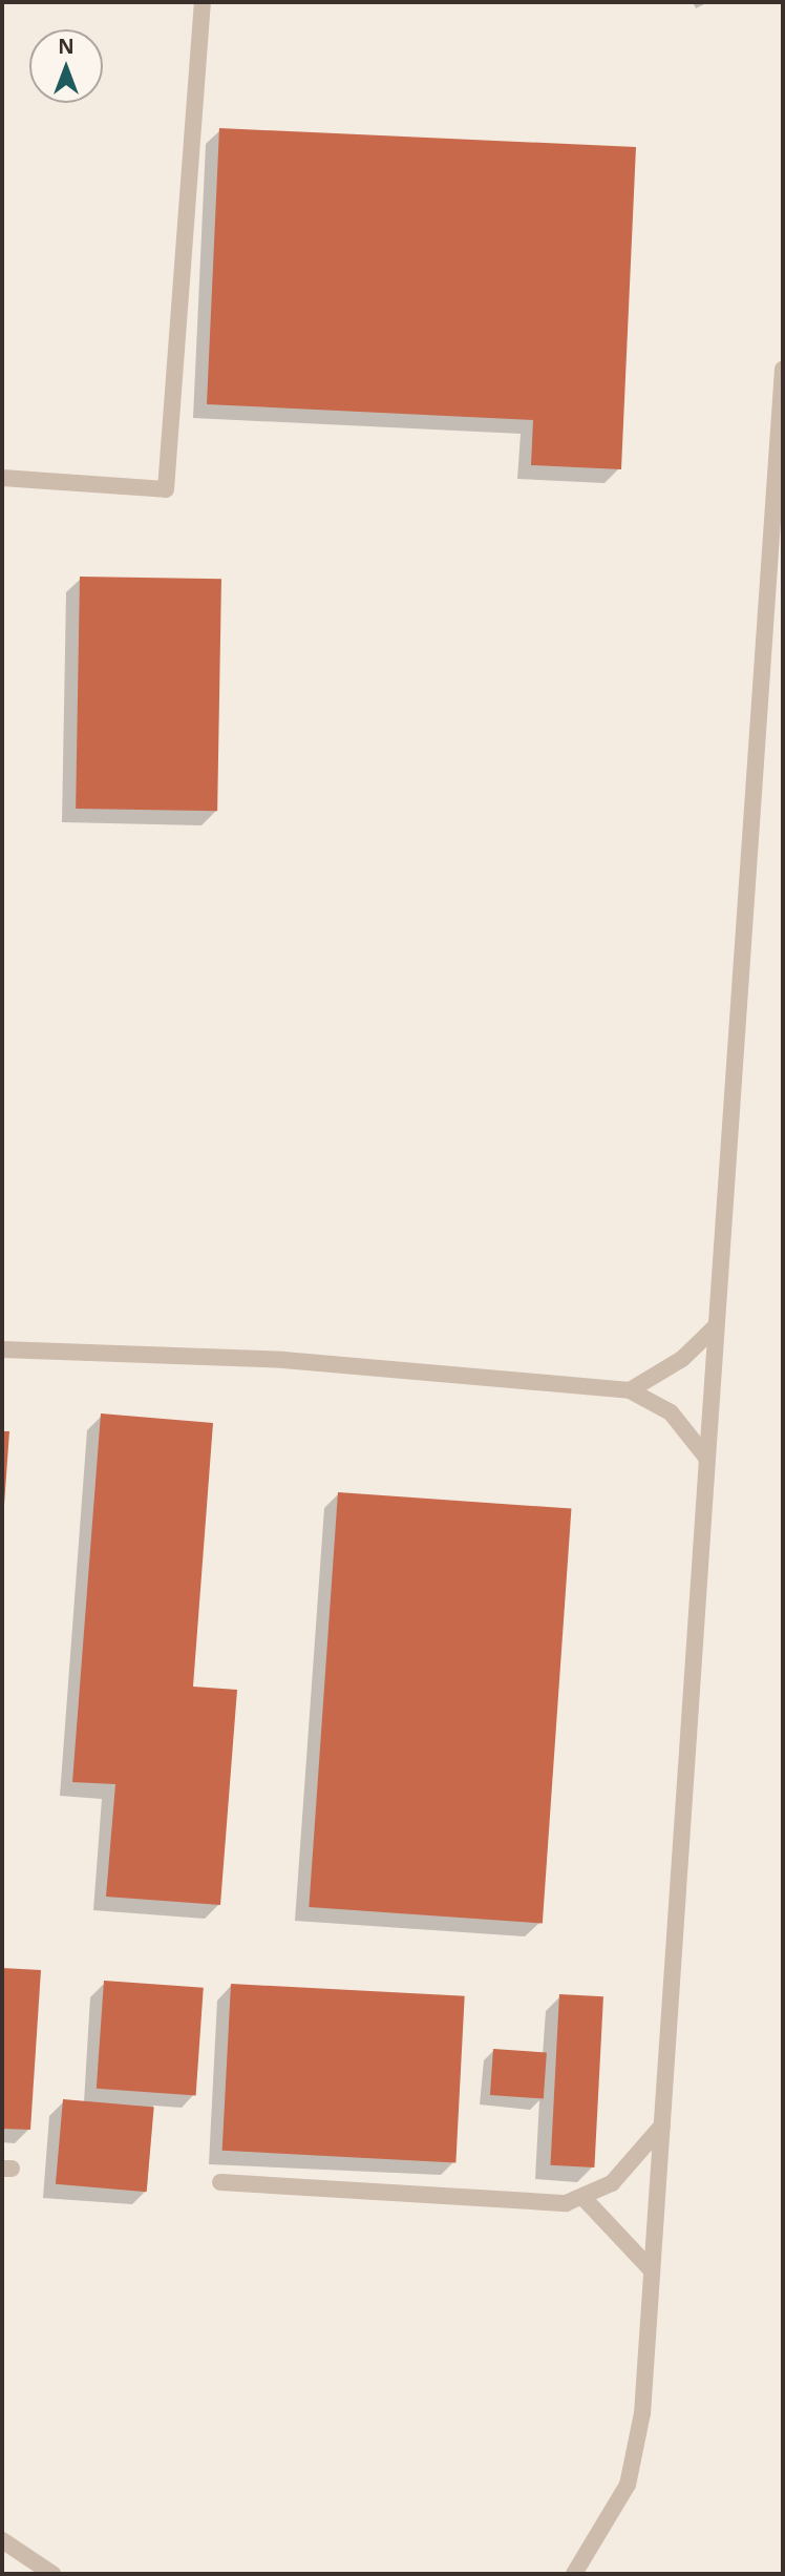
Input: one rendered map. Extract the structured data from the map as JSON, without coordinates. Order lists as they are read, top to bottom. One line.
{"north":"top"}
